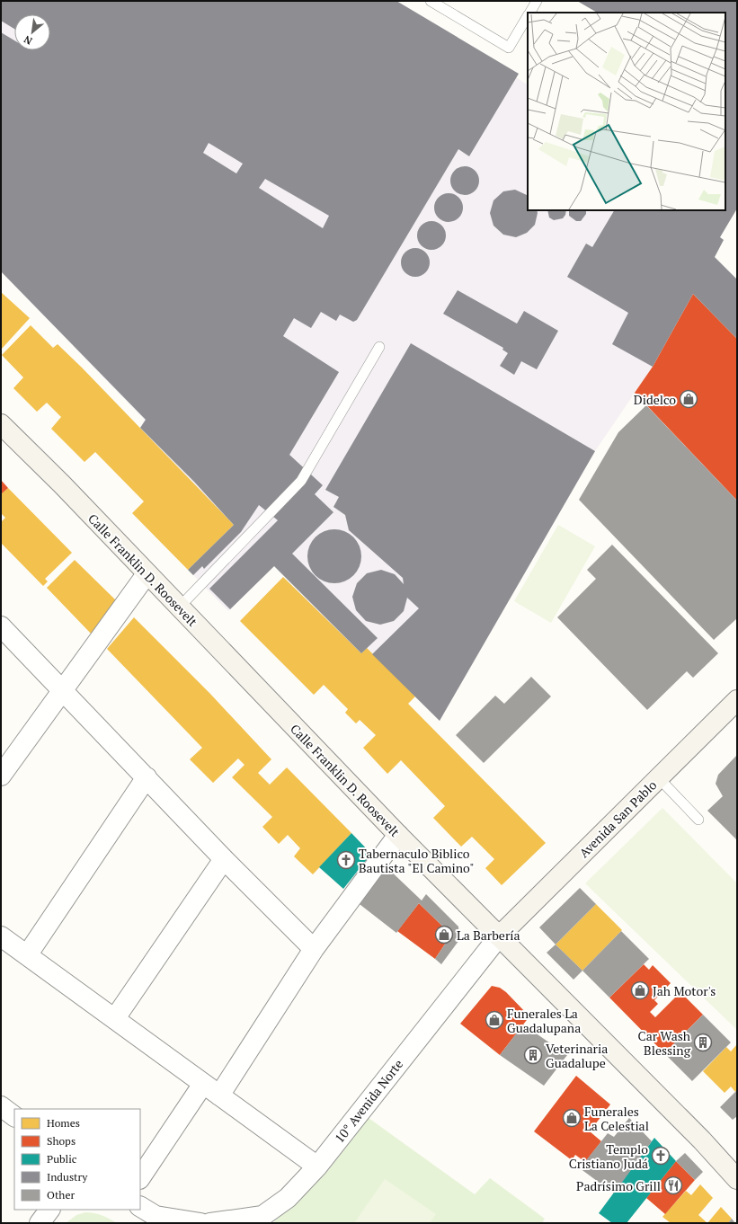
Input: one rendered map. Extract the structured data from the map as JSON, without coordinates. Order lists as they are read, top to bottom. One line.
{"streets":{"main road":["Calle Franklin D. Roosevelt","Avenida San Pablo"],"street":["10° Avenida Norte"]},"crossings":[["Calle Franklin D. Roosevelt","Avenida San Pablo"],["Calle Franklin D. Roosevelt","10° Avenida Norte"],["Avenida San Pablo","10° Avenida Norte"]],"places":{"shop":["Didelco","La Barbería","Jah Motor's","Funerales La Guadalupana","Funerales La Celestial"],"church":["Tabernaculo Biblico Bautista \"El Camino\"","Templo Cristiano Judá"],"building":["Car Wash Blessing","Veterinaria Guadalupe"],"restaurant":["Padrísimo Grill"]},"legend":["Homes","Shops","Public","Industry","Other"],"north":"bottom left"}
